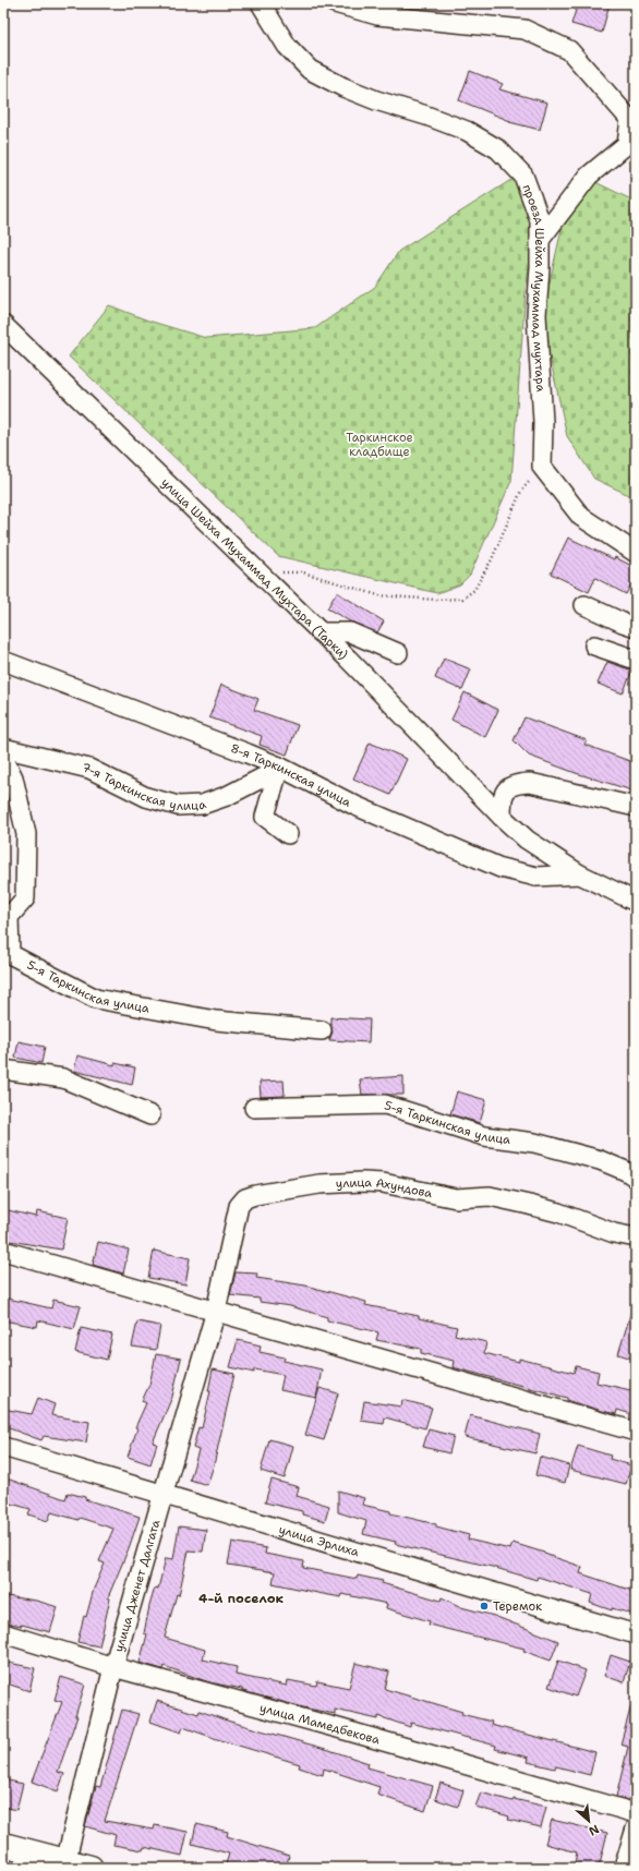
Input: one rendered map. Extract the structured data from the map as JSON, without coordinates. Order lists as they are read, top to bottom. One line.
{"streets":{"street":["проезд Шейха Мухаммад мухтара","улица Шейха Мухаммад Мухтара (Тарки)","8-я Таркинская улица","7-я Таркинская улица","5-я Таркинская улица","улица Ахундова","улица Эрлиха","улица Дженет Далгата","улица Мамедбекова"]},"crossings":[["улица Шейха Мухаммад Мухтара (Тарки)","8-я Таркинская улица"],["8-я Таркинская улица","7-я Таркинская улица"],["улица Ахундова","улица Дженет Далгата"],["улица Эрлиха","улица Дженет Далгата"],["улица Дженет Далгата","улица Мамедбекова"]],"districts":["4-й поселок"],"parks":["Таркинское кладбище"],"places":["Теремок"],"north":"bottom right"}
